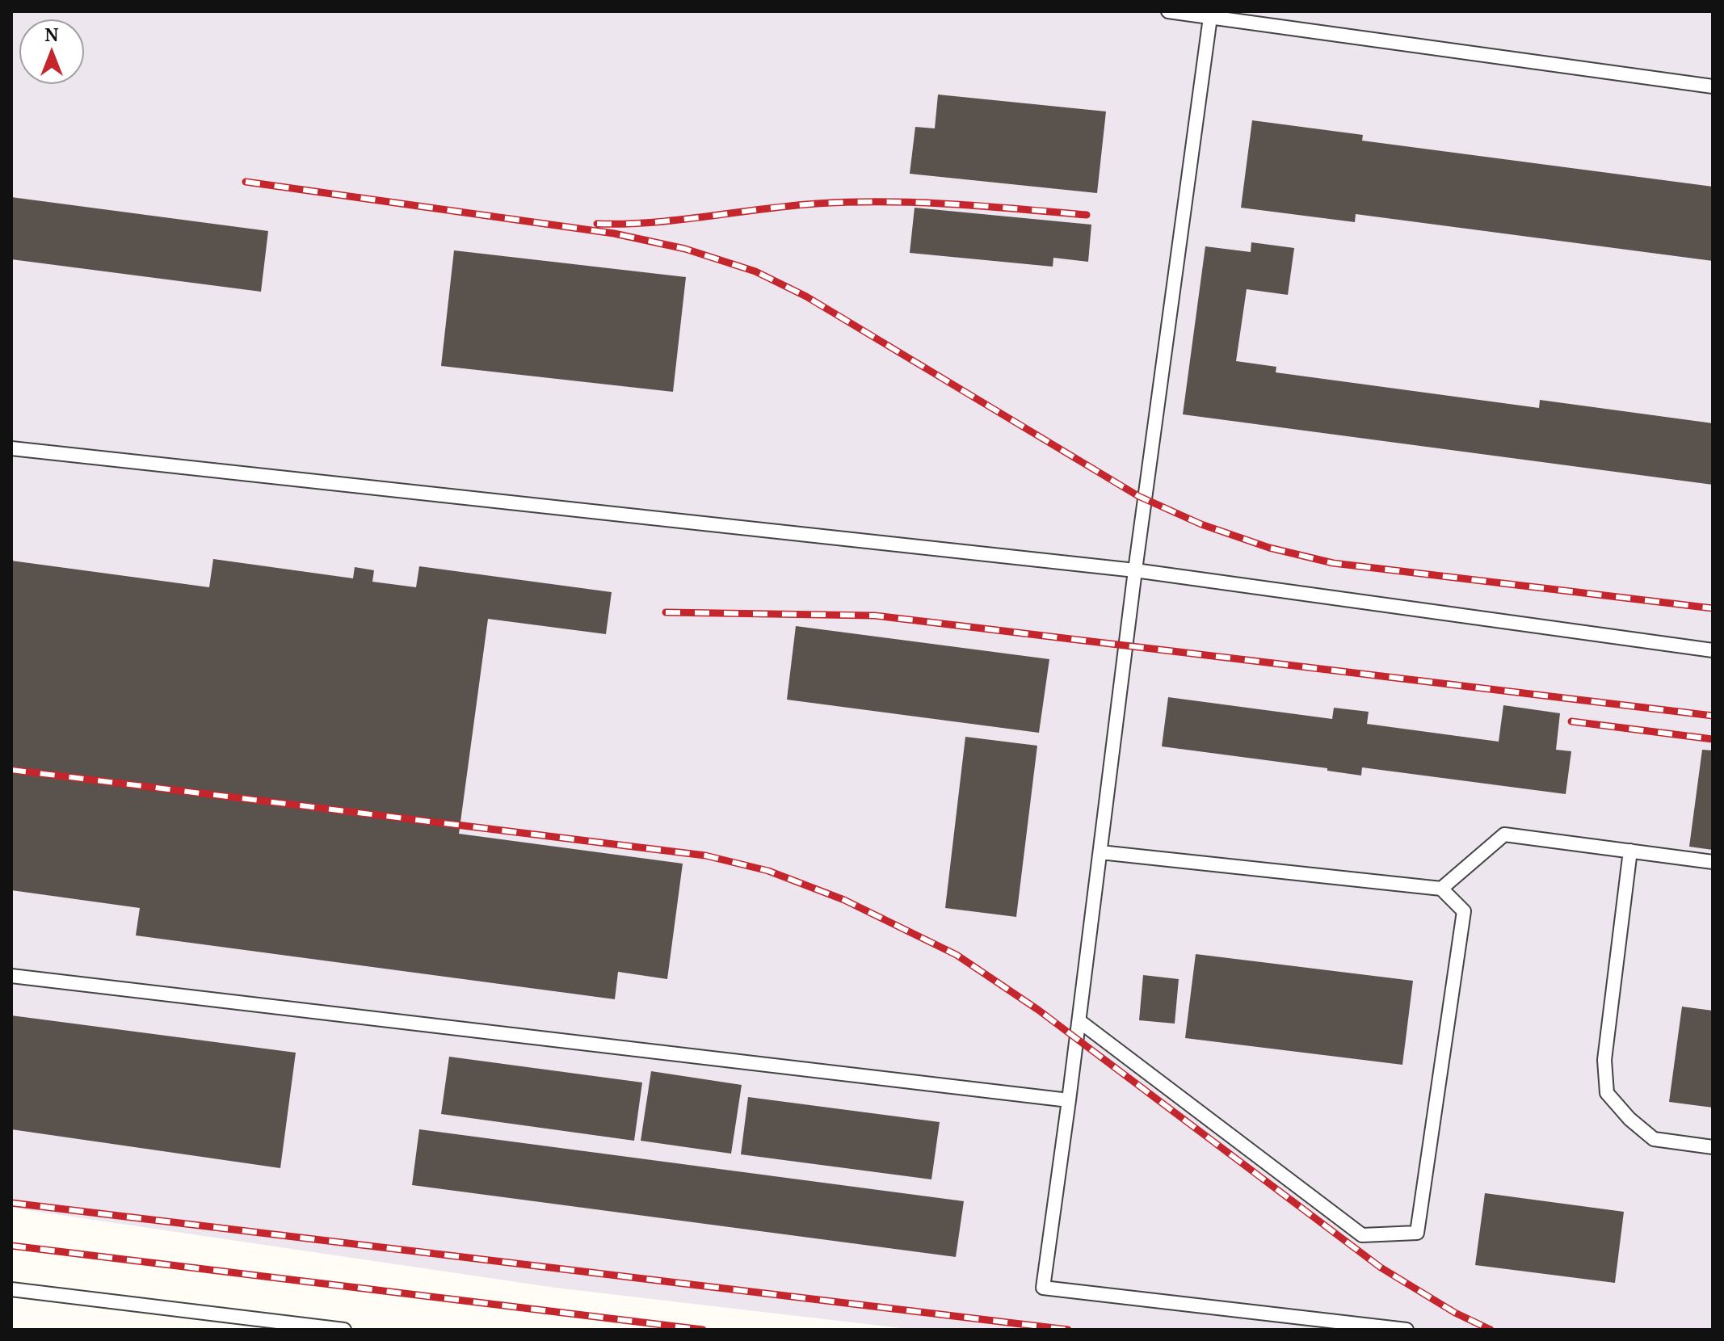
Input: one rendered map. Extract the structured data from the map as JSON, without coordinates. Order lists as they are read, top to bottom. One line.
{"north":"top"}
